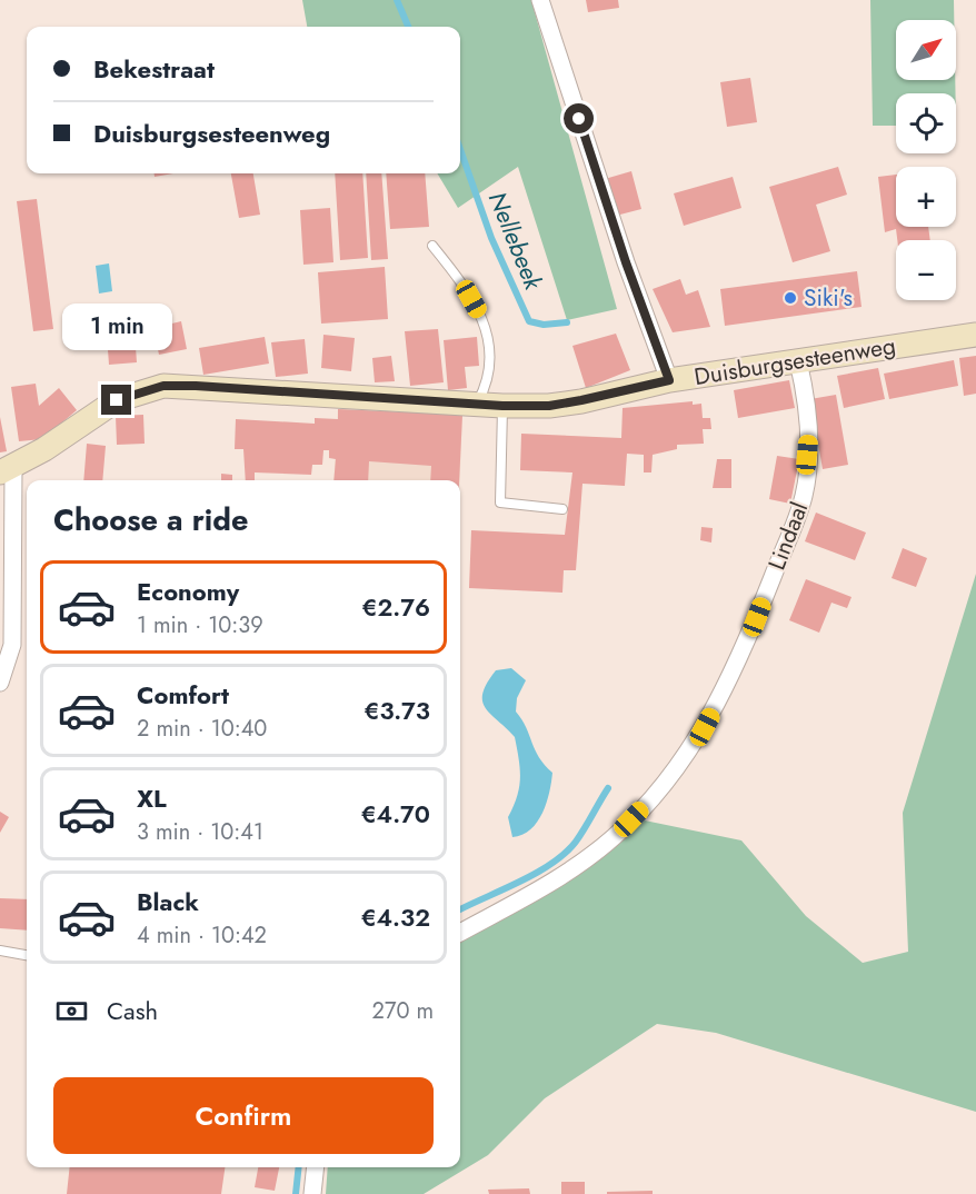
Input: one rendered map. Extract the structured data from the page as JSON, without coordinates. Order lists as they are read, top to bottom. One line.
{"streets":{"street":["Duisburgsesteenweg","Lindaal"]},"crossings":[["Duisburgsesteenweg","Lindaal"]],"water":["Nellebeek"],"places":["Siki's"],"north":"top right","page":{"map_buttons":["+","−"],"banner":["Bekestraat","Duisburgsesteenweg"],"bubble":"1 min","heading":"Choose a ride","list":[{"name":"Economy","note":"1 min · 10:39","value":"€2.76"},{"name":"Comfort","note":"2 min · 10:40","value":"€3.73"},{"name":"XL","note":"3 min · 10:41","value":"€4.70"},{"name":"Black","note":"4 min · 10:42","value":"€4.32"}],"pay":["Cash","270 m"],"buttons":"Confirm"}}
